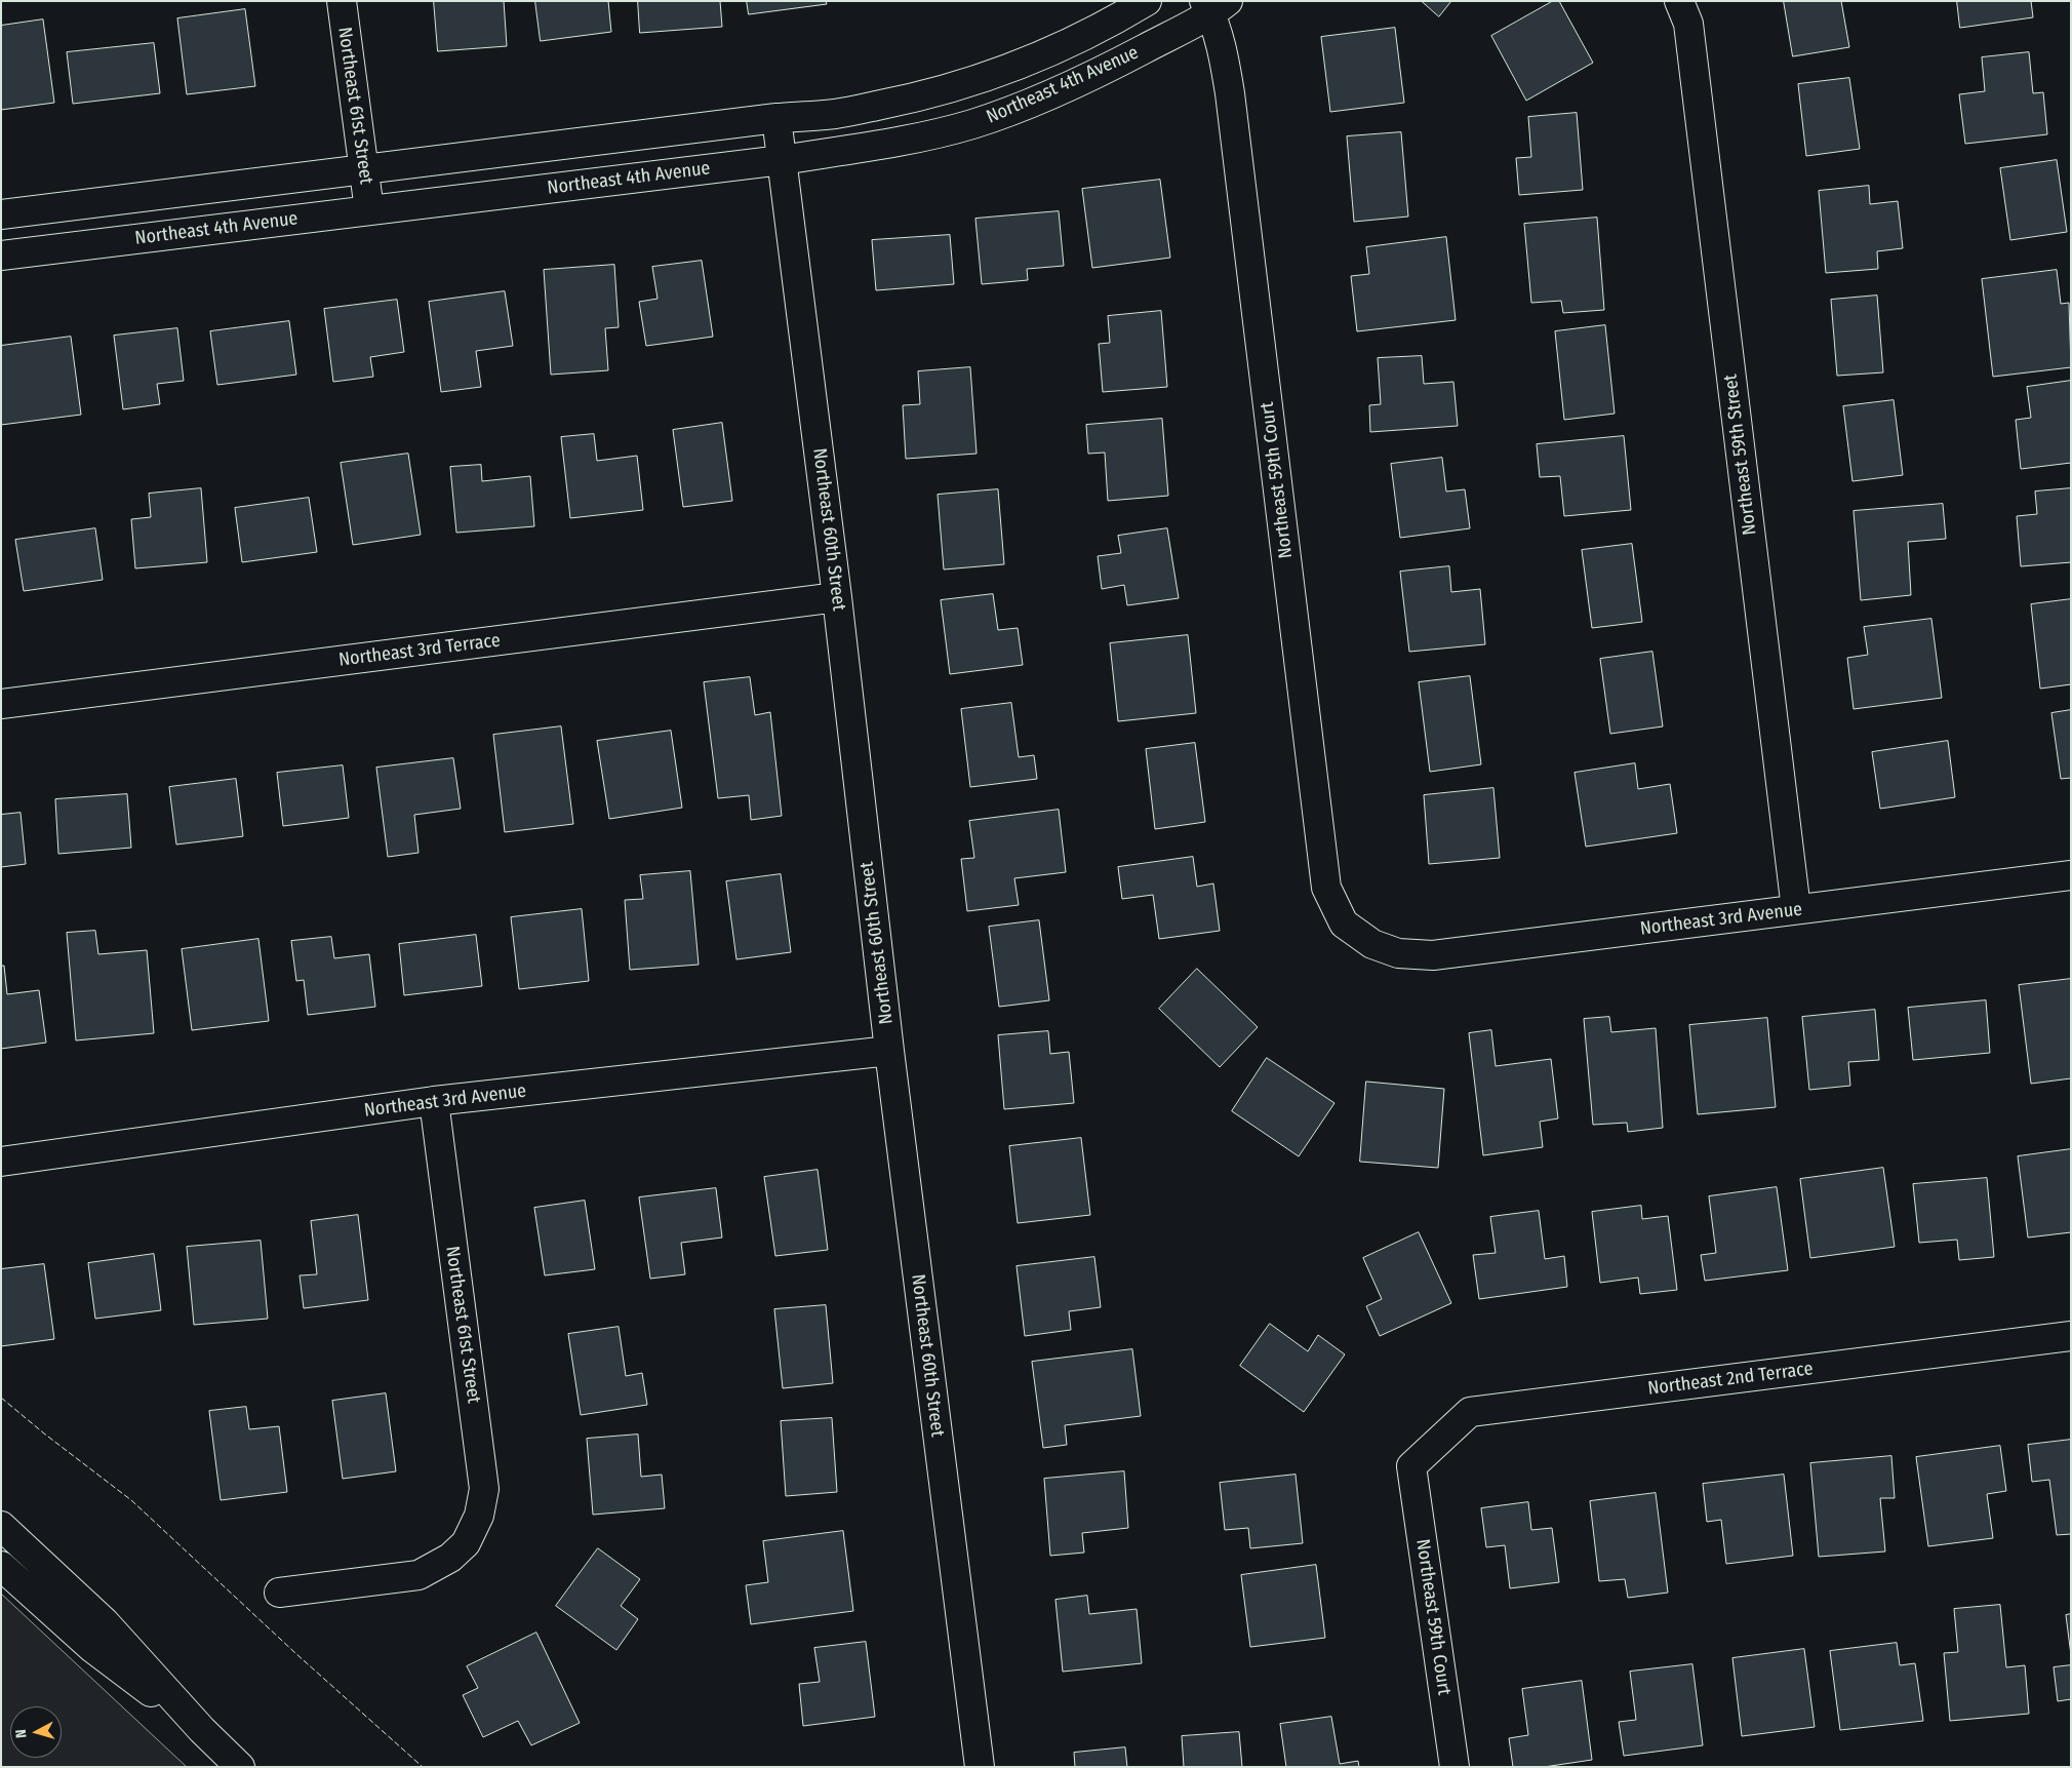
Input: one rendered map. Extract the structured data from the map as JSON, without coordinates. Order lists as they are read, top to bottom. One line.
{"streets":{"main road":["Northeast 4th Avenue","Northeast 61st Street","Northeast 59th Street","Northeast 59th Court","Northeast 60th Street","Northeast 3rd Terrace","Northeast 3rd Avenue","Northeast 2nd Terrace"]},"crossings":[["Northeast 4th Avenue","Northeast 61st Street"],["Northeast 4th Avenue","Northeast 59th Court"],["Northeast 4th Avenue","Northeast 60th Street"],["Northeast 61st Street","Northeast 3rd Avenue"],["Northeast 59th Street","Northeast 3rd Avenue"],["Northeast 59th Court","Northeast 3rd Avenue"],["Northeast 59th Court","Northeast 2nd Terrace"],["Northeast 60th Street","Northeast 3rd Terrace"],["Northeast 60th Street","Northeast 3rd Avenue"]],"north":"left"}
